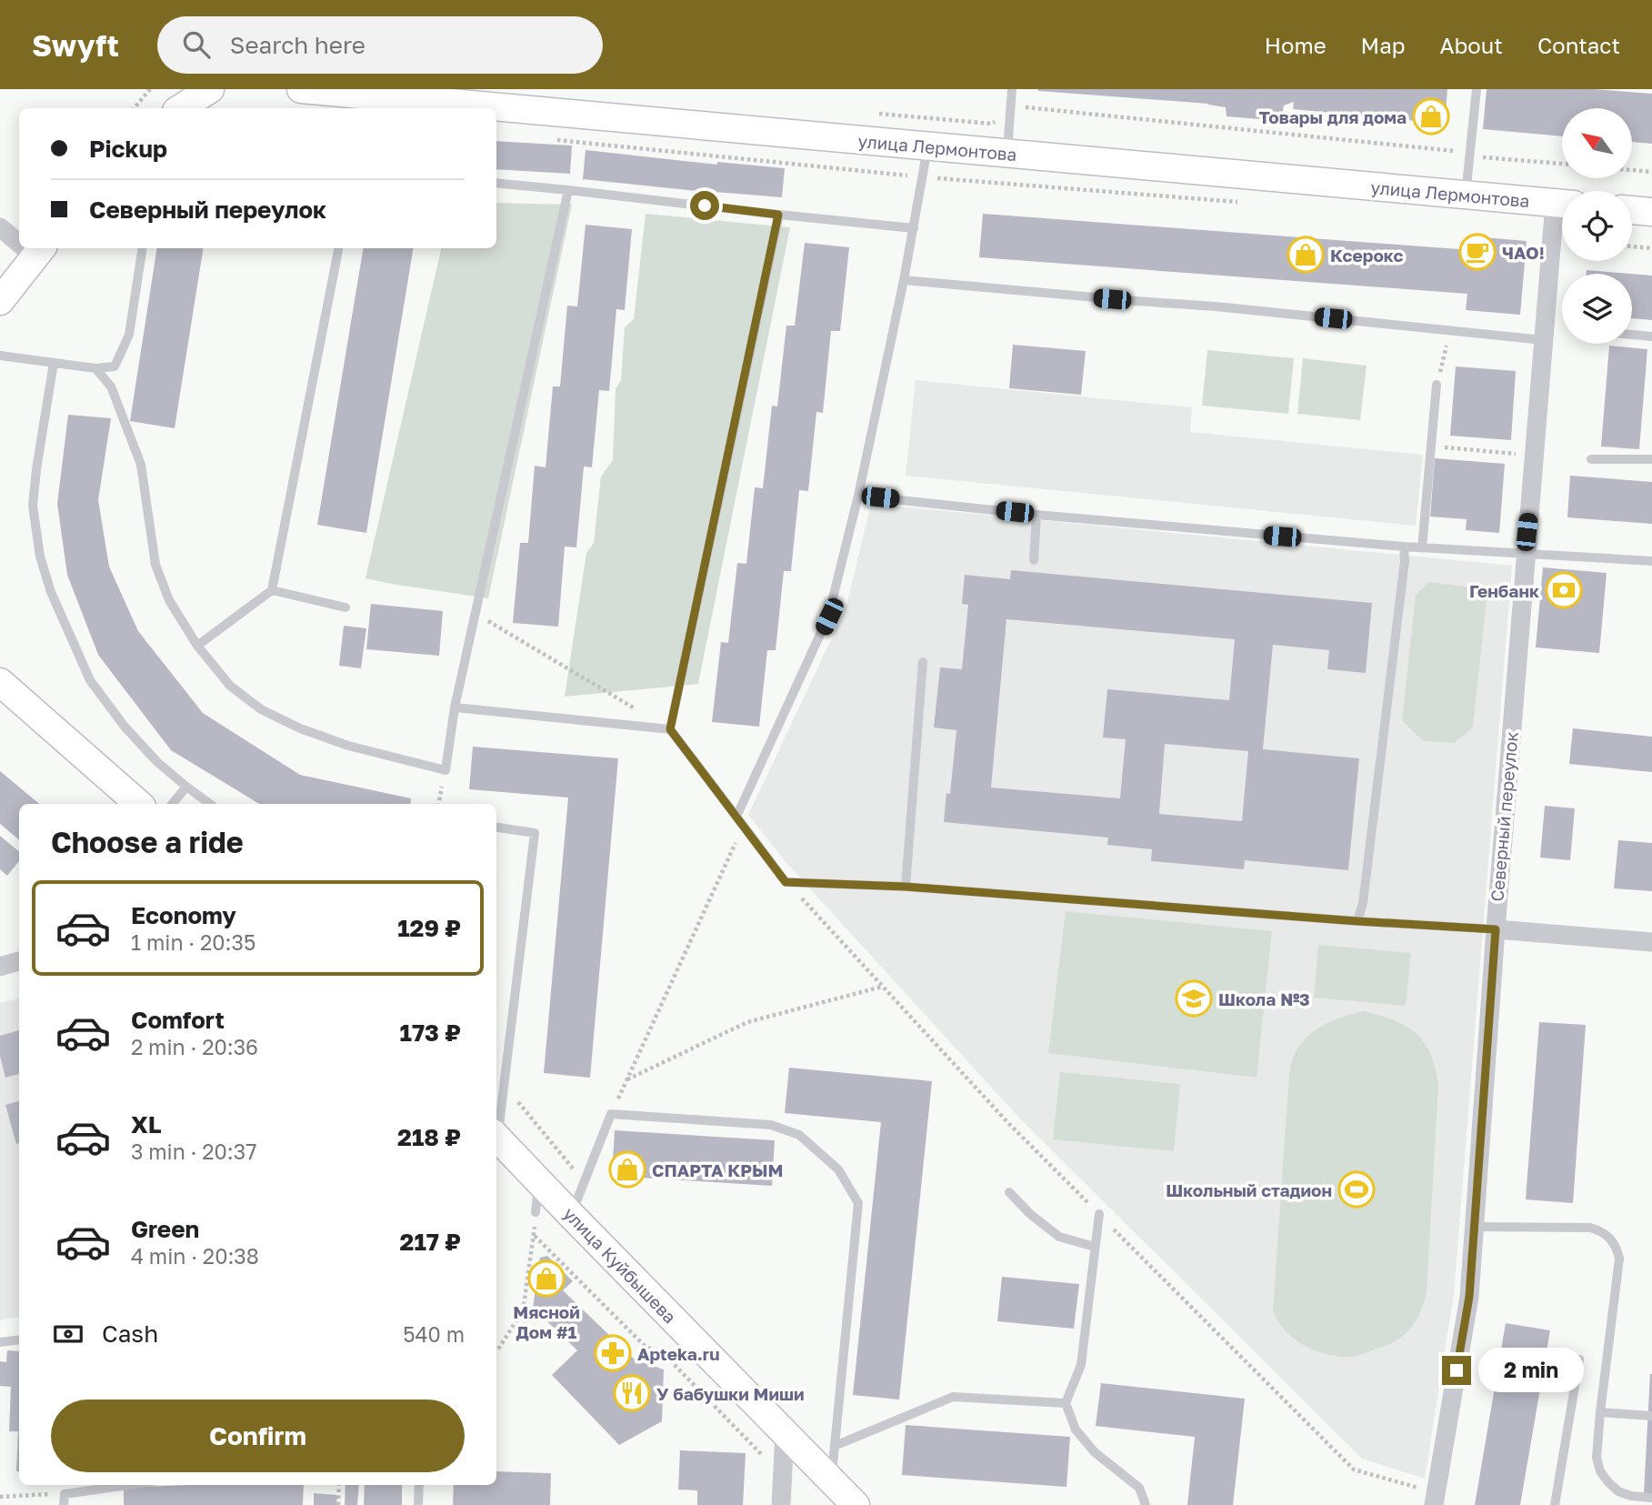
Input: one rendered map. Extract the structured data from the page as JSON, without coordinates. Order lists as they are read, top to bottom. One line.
{"streets":{"main road":["улица Лермонтова","улица Куйбышева"],"street":["Северный переулок"]},"places":{"shop":["Товары для дома","Ксерокс","СПАРТА КРЫМ","Мясной Дом #1"],"cafe":["ЧАО!"],"bank":["Генбанк"],"school or university":["Школа №3"],"sports":["Школьный стадион"],"pharmacy":["Apteka.ru"],"restaurant":["У бабушки Миши"]},"north":"top left","page":{"header":"Swyft","search":"Search here","nav":["Home","Map","About","Contact"],"banner":["Pickup","Северный переулок"],"heading":"Choose a ride","list":[{"name":"Economy","note":"1 min · 20:35","value":"129 ₽"},{"name":"Comfort","note":"2 min · 20:36","value":"173 ₽"},{"name":"XL","note":"3 min · 20:37","value":"218 ₽"},{"name":"Green","note":"4 min · 20:38","value":"217 ₽"}],"pay":["Cash","540 m"],"bubble":"2 min","buttons":"Confirm"}}
